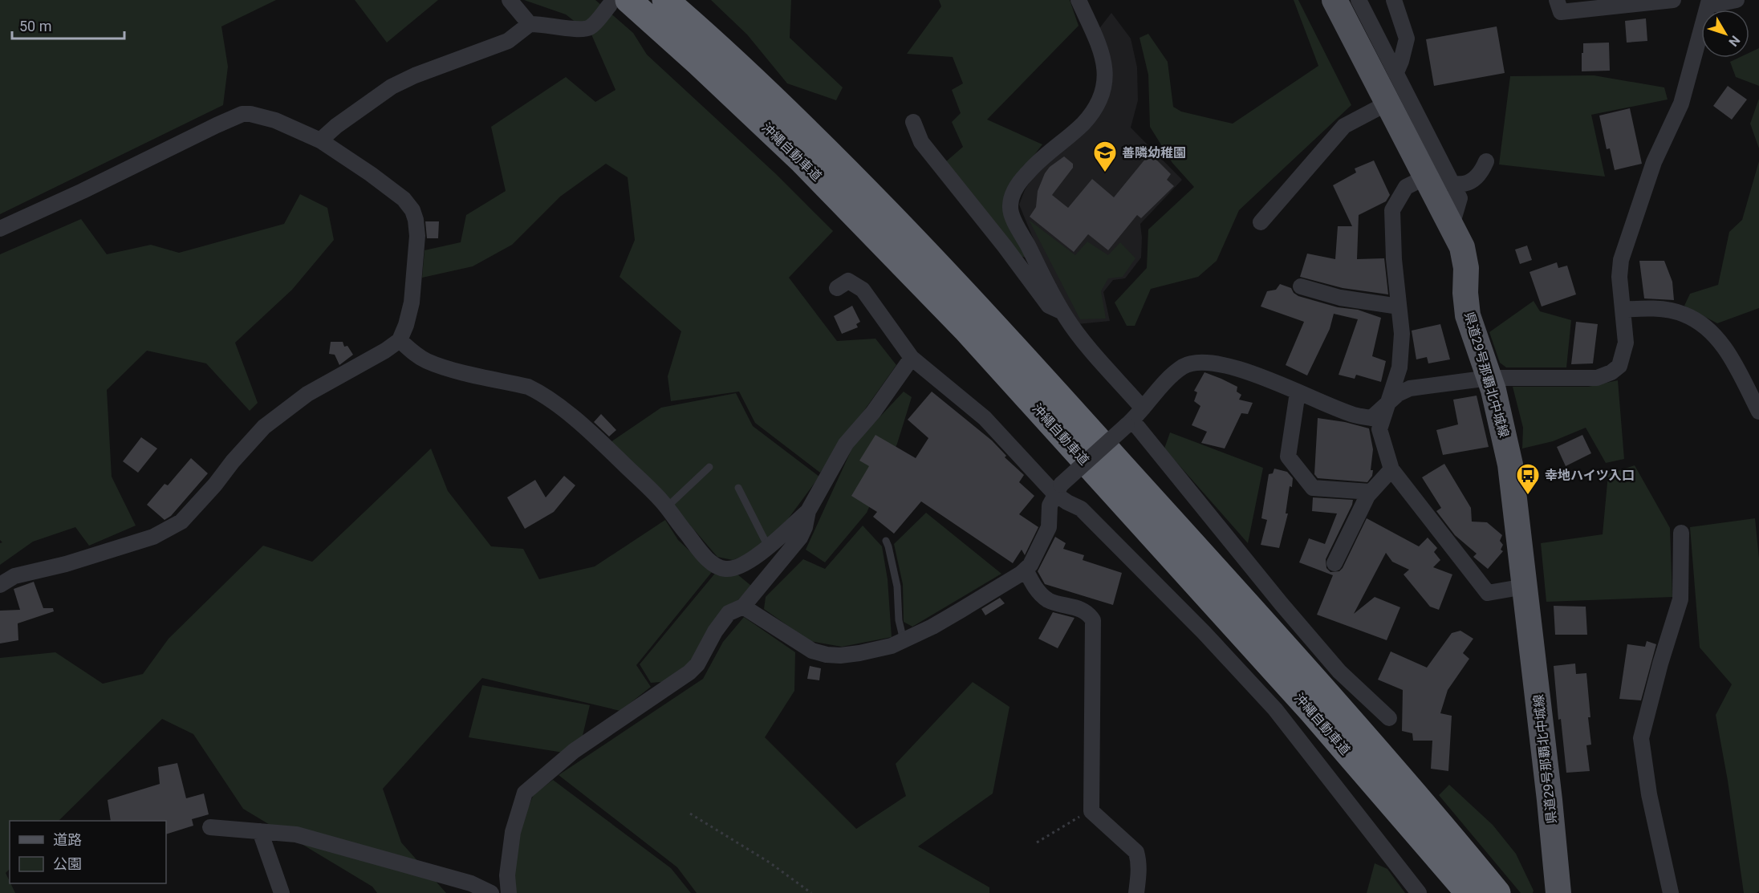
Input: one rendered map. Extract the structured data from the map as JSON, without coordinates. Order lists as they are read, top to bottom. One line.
{"streets":{"highway":["沖縄自動車道"],"main road":["県道29号那覇北中城線"]},"places":{"school or university":["善隣幼稚園"],"bus stop":["幸地ハイツ入口"]},"legend":["道路","公園"],"scale_bar":"50 m","north":"bottom right"}
